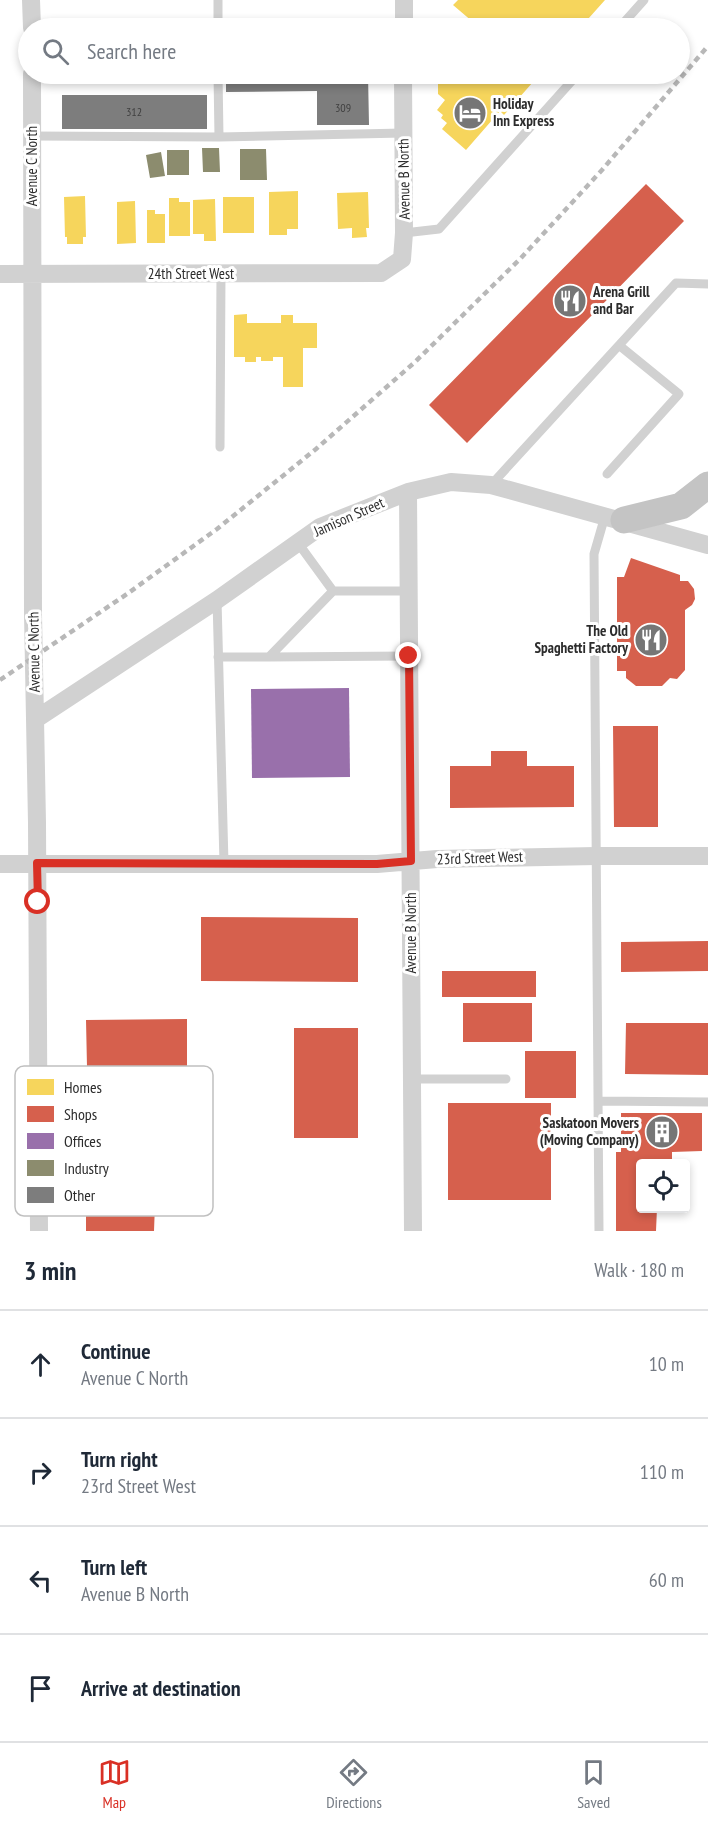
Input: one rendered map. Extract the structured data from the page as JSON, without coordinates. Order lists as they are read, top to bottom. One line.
{"streets":{"street":["Avenue C North","Avenue B North","24th Street West","Jamison Street","23rd Street West"]},"crossings":[["Avenue C North","24th Street West"],["Avenue C North","Jamison Street"],["Avenue C North","23rd Street West"],["Avenue B North","24th Street West"],["Avenue B North","Jamison Street"],["Avenue B North","23rd Street West"]],"places":{"hotel":["Holiday Inn Express"],"restaurant":["Arena Grill and Bar","The Old Spaghetti Factory"],"building":["Saskatoon Movers (Moving Company)"]},"house_numbers":["309","312"],"legend":["Homes","Shops","Offices","Industry","Other"],"page":{"search":"Search here","heading":["3 min","Walk · 180 m"],"list":[["Continue","Avenue C North","10 m"],["Turn right","23rd Street West","110 m"],["Turn left","Avenue B North","60 m"],"Arrive at destination"],"nav":["Map","Directions","Saved"]}}
